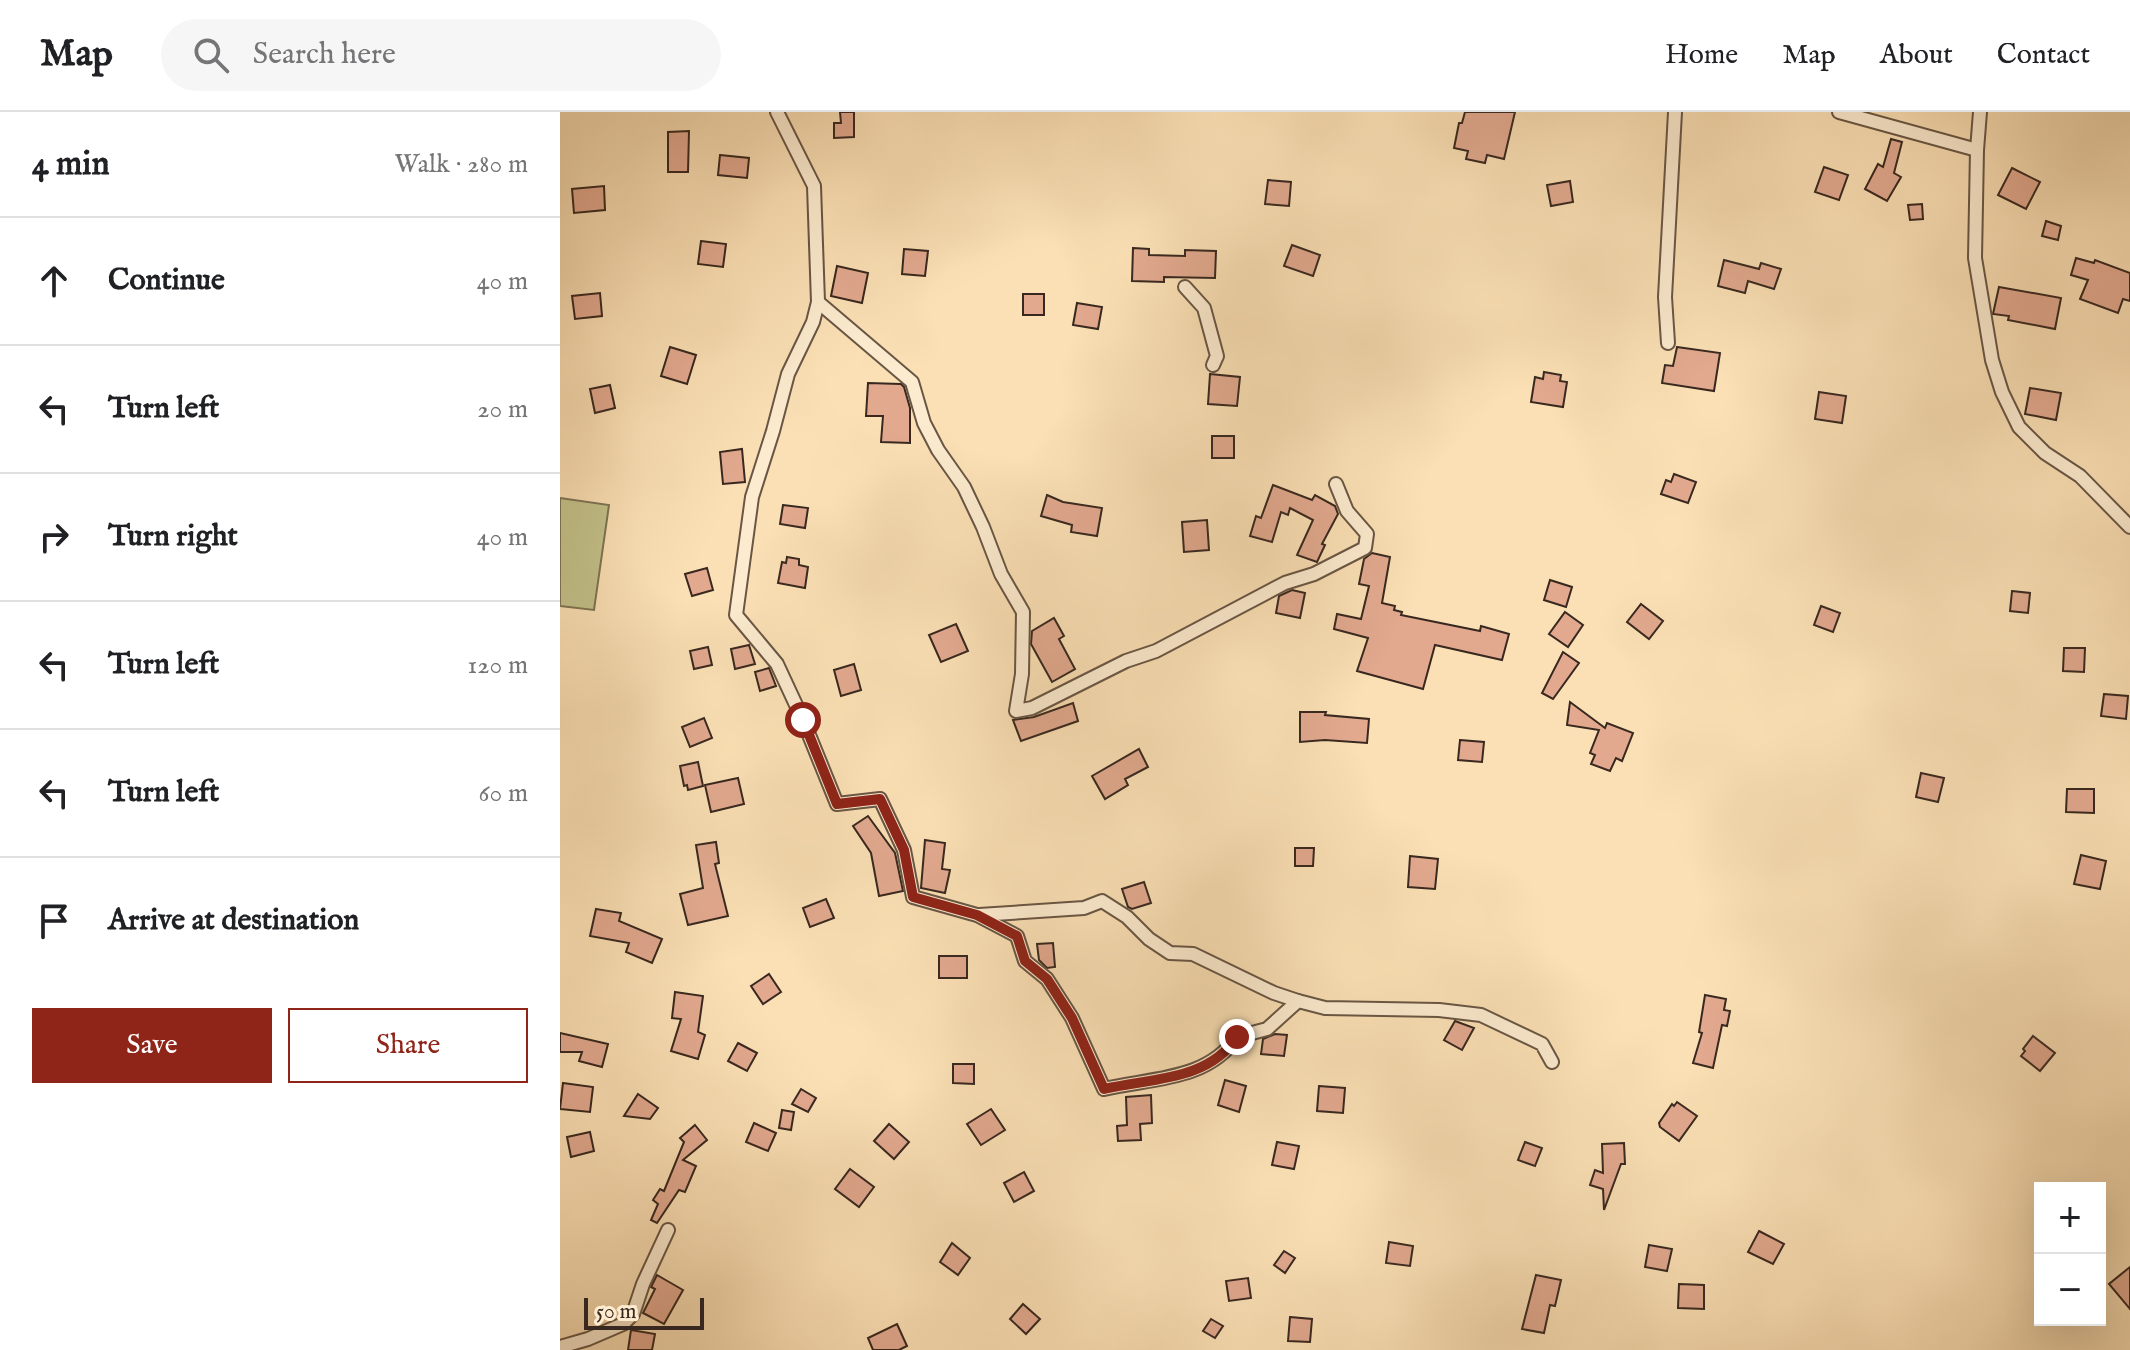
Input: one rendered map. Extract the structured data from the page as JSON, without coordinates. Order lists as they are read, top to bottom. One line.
{"scale_bar":"50 m","page":{"header":"Map","search":"Search here","nav":["Home","Map","About","Contact"],"heading":["4 min","Walk · 280 m"],"list":[["Continue","40 m"],["Turn left","20 m"],["Turn right","40 m"],["Turn left","120 m"],["Turn left","60 m"],"Arrive at destination"],"buttons":["Save","Share"],"map_buttons":["+","−"],"scale":"50 m"}}
